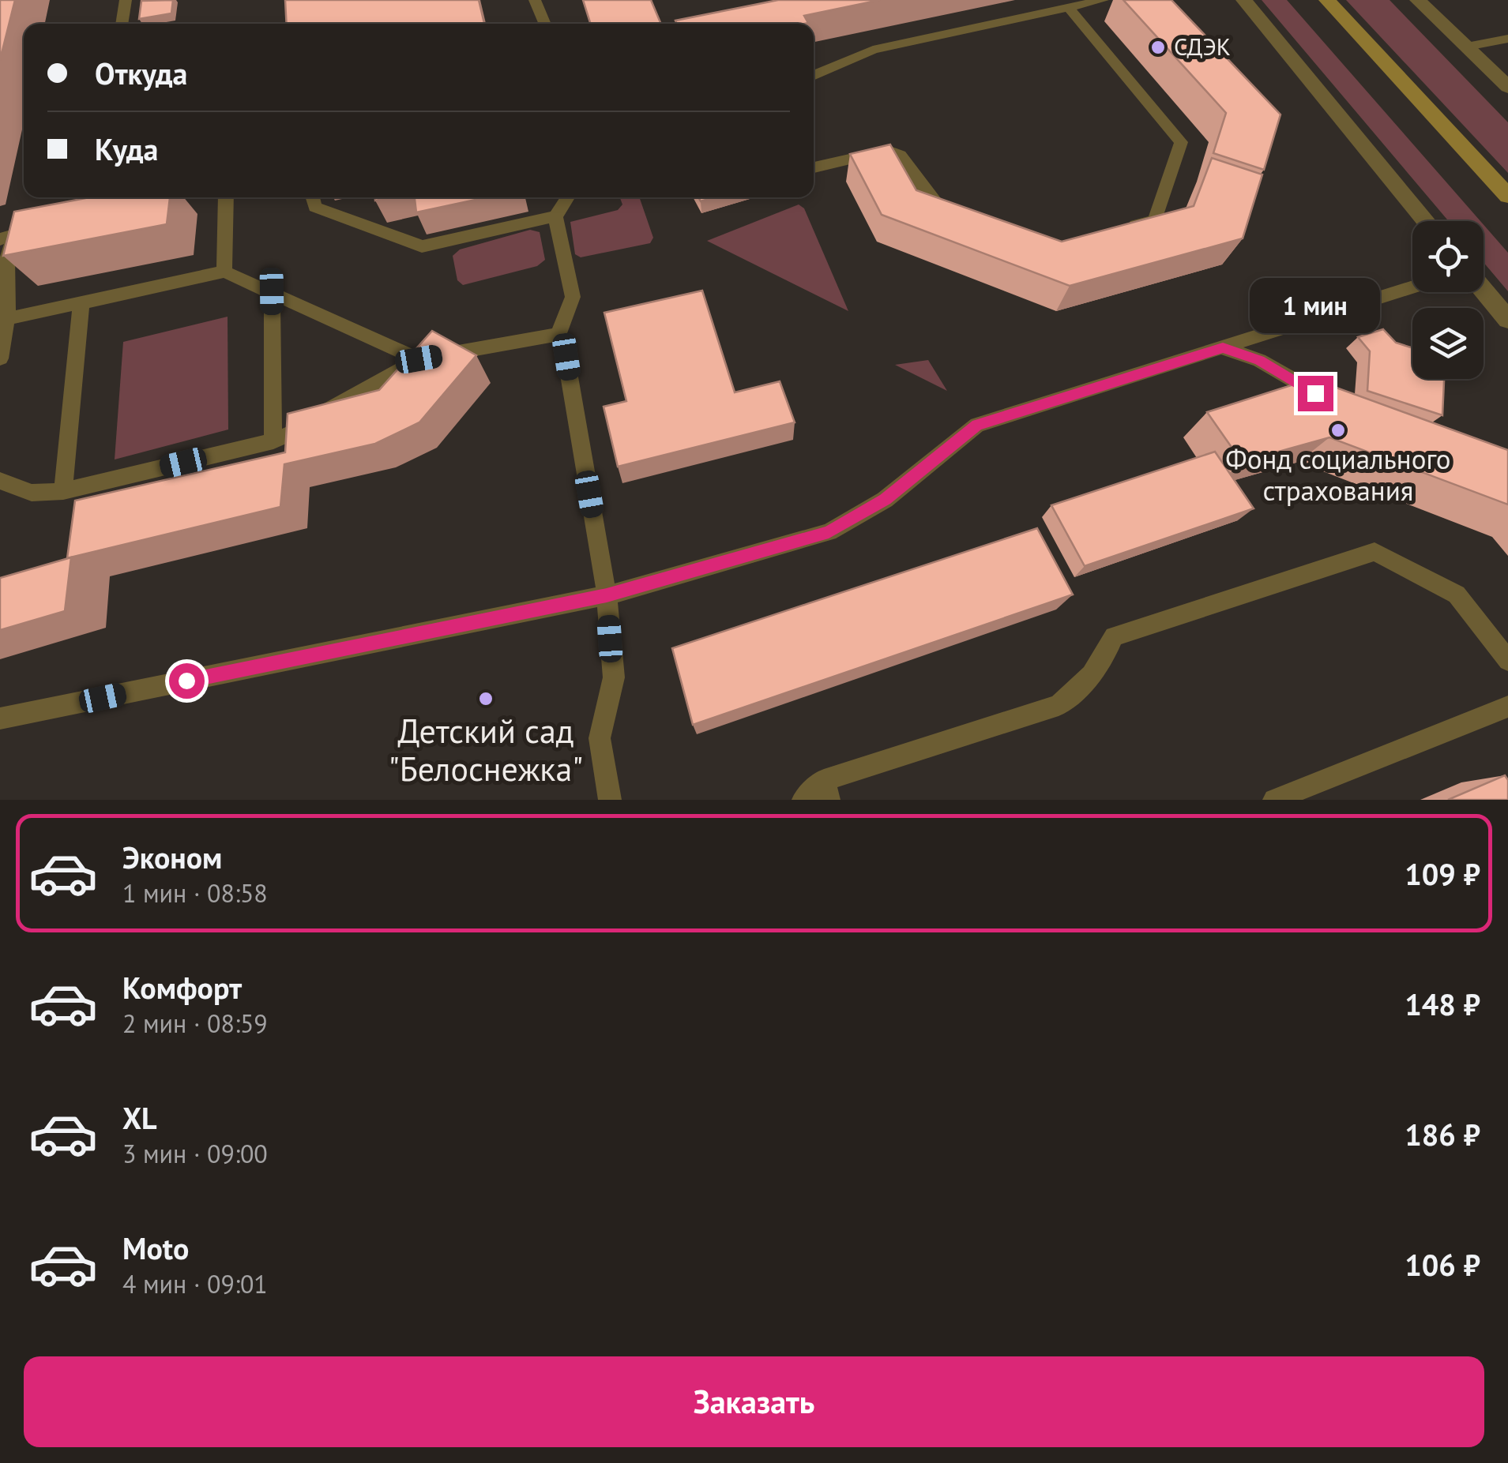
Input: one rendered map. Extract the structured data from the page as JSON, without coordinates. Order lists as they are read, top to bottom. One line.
{"places":["СДЭК","Фонд социального страхования","Детский сад \"Белоснежка\""],"page":{"banner":["Откуда","Куда"],"bubble":"1 мин","list":[{"name":"Эконом","note":"1 мин · 08:58","value":"109 ₽"},{"name":"Комфорт","note":"2 мин · 08:59","value":"148 ₽"},{"name":"XL","note":"3 мин · 09:00","value":"186 ₽"},{"name":"Moto","note":"4 мин · 09:01","value":"106 ₽"}],"buttons":"Заказать"}}
